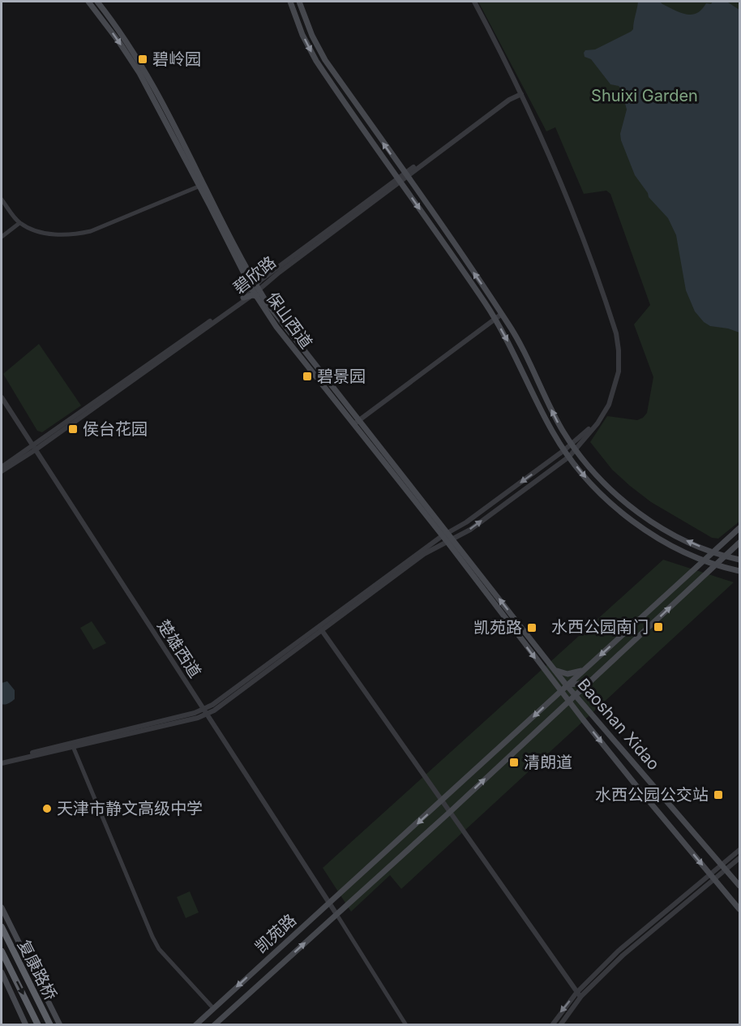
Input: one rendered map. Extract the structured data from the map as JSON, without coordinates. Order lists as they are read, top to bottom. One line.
{"streets":{"highway":["复康路桥"],"main road":["保山西道","Baoshan Xidao","凯苑路"],"street":["碧欣路","楚雄西道"]},"crossings":[["碧欣路","保山西道"],["碧欣路","楚雄西道"],["保山西道","Baoshan Xidao"],["楚雄西道","凯苑路"],["Baoshan Xidao","凯苑路"]],"parks":["Shuixi Garden"],"places":{"transit":["碧岭园","碧景园","侯台花园","水西公园南门","凯苑路","清朗道","水西公园公交站"],"other":["天津市静文高级中学"]}}
